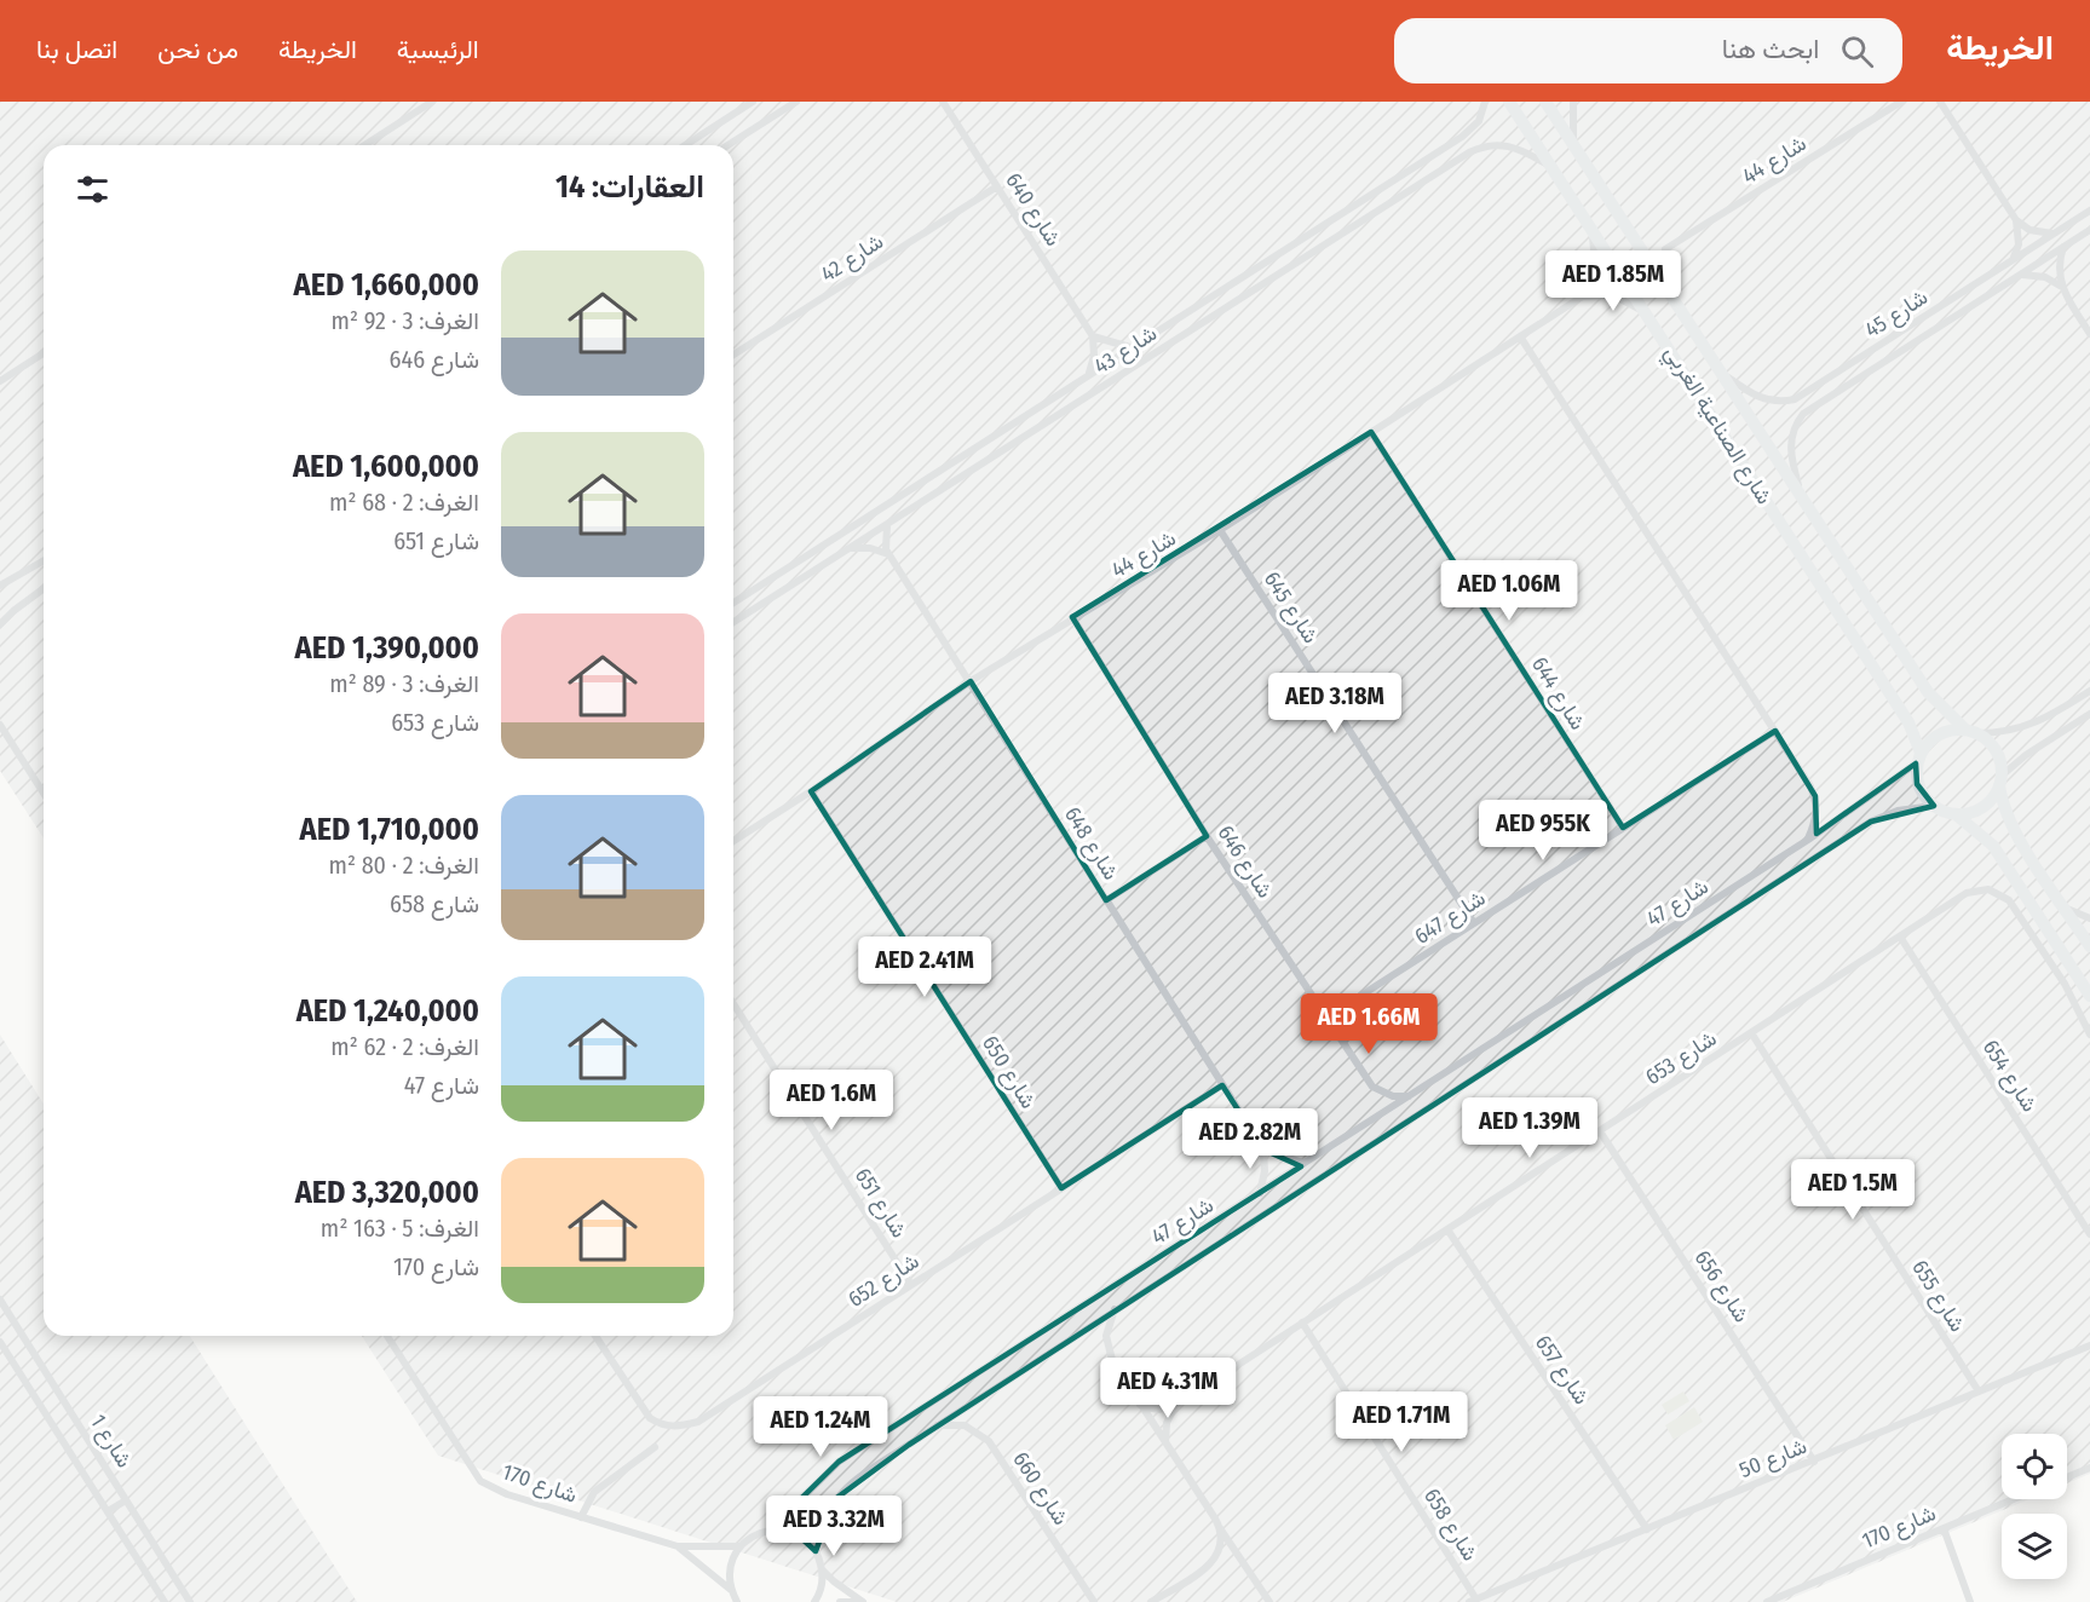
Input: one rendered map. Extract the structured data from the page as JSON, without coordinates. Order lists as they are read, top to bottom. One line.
{"streets":{"main road":["شارع الصناعية الغربي"],"street":["شارع 44","شارع 640","شارع 42","شارع 45","شارع 43","شارع 645","شارع 644","شارع 648","شارع 646","شارع 47","شارع 647","شارع 653","شارع 650","شارع 654","شارع 651","شارع 652","شارع 656","شارع 655","شارع 657","شارع 1","شارع 50","شارع 170","شارع 660","شارع 658"]},"crossings":[["شارع 44","شارع 645"],["شارع 44","شارع 644"],["شارع 44","شارع 648"],["شارع 44","شارع 646"],["شارع 44","شارع 650"],["شارع 640","شارع 42"],["شارع 45","شارع الصناعية الغربي"],["شارع 43","شارع الصناعية الغربي"],["شارع 43","شارع 648"],["شارع الصناعية الغربي","شارع 47"],["شارع 645","شارع 647"],["شارع 644","شارع 647"],["شارع 648","شارع 652"],["شارع 646","شارع 47"],["شارع 646","شارع 647"],["شارع 47","شارع 170"],["شارع 47","شارع 660"],["شارع 653","شارع 654"],["شارع 653","شارع 656"],["شارع 653","شارع 655"],["شارع 653","شارع 657"],["شارع 653","شارع 658"],["شارع 650","شارع 652"],["شارع 651","شارع 652"],["شارع 656","شارع 50"],["شارع 655","شارع 50"],["شارع 657","شارع 50"],["شارع 50","شارع 658"]],"page":{"header":"الخريطة","search":"ابحث هنا","nav":["الرئيسية","الخريطة","من نحن","اتصل بنا"],"heading":"العقارات: 14","list":[{"name":"AED 1,660,000","note":"الغرف: 3 · 92 m² · شارع 646"},{"name":"AED 1,600,000","note":"الغرف: 2 · 68 m² · شارع 651"},{"name":"AED 1,390,000","note":"الغرف: 3 · 89 m² · شارع 653"},{"name":"AED 1,710,000","note":"الغرف: 2 · 80 m² · شارع 658"},{"name":"AED 1,240,000","note":"الغرف: 2 · 62 m² · شارع 47"},{"name":"AED 3,320,000","note":"الغرف: 5 · 163 m² · شارع 170"}],"price":["AED 1.85M","AED 1.06M","AED 3.18M","AED 955K","AED 2.41M","AED 1.66M","AED 1.6M","AED 1.39M","AED 2.82M","AED 1.5M","AED 4.31M","AED 1.71M","AED 1.24M","AED 3.32M"]}}
